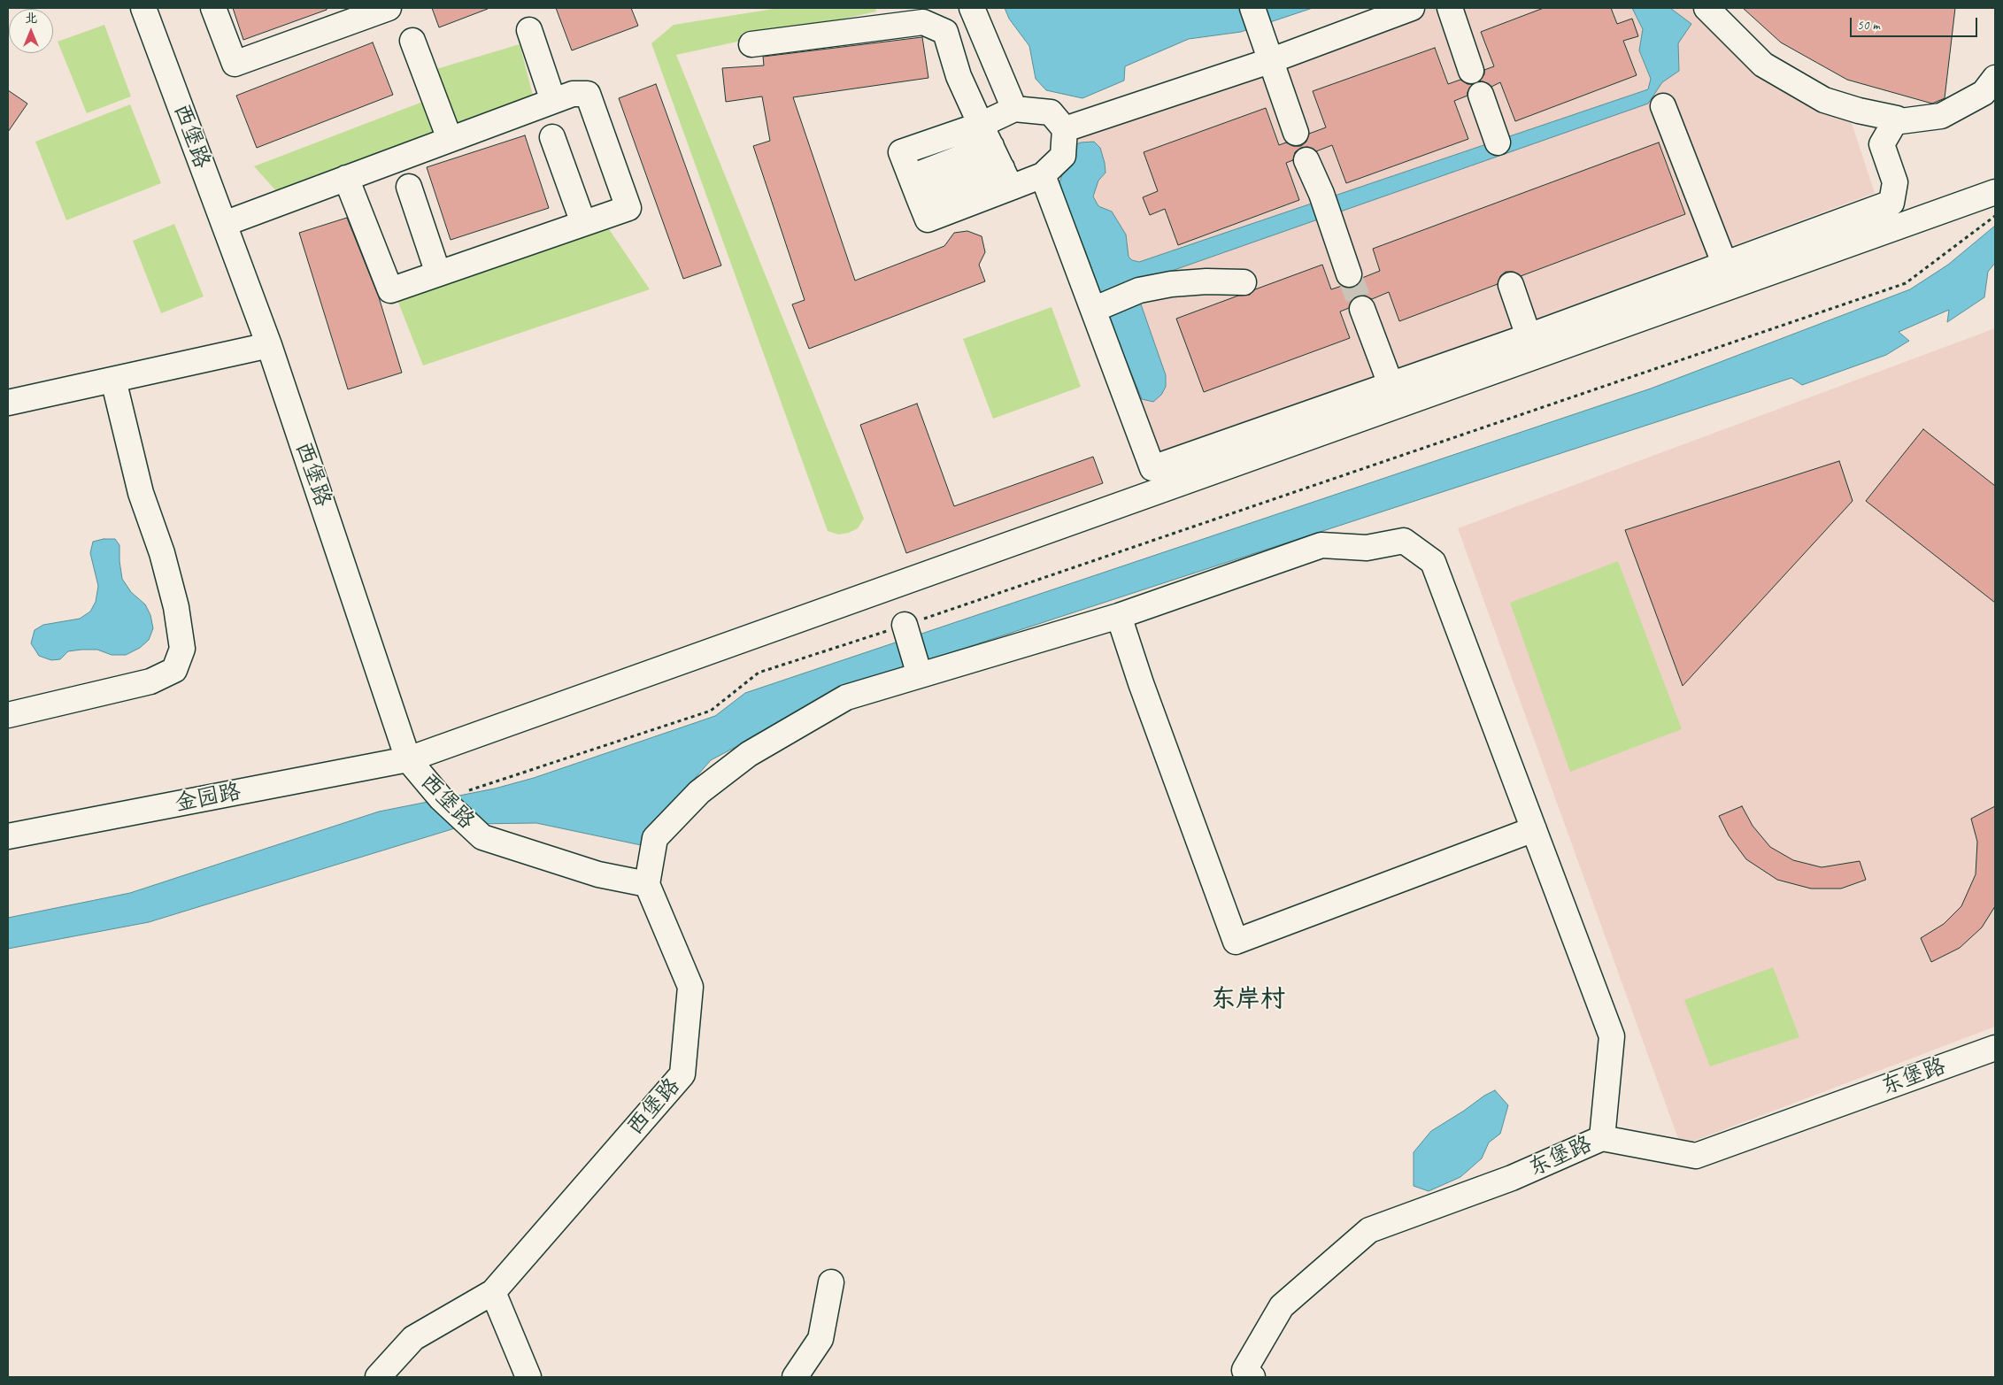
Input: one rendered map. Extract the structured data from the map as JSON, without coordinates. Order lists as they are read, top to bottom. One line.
{"streets":{"street":["西堡路","金园路","东堡路"]},"crossings":[["西堡路","金园路"]],"districts":["东岸村"],"scale_bar":"50 m","north":"top"}
